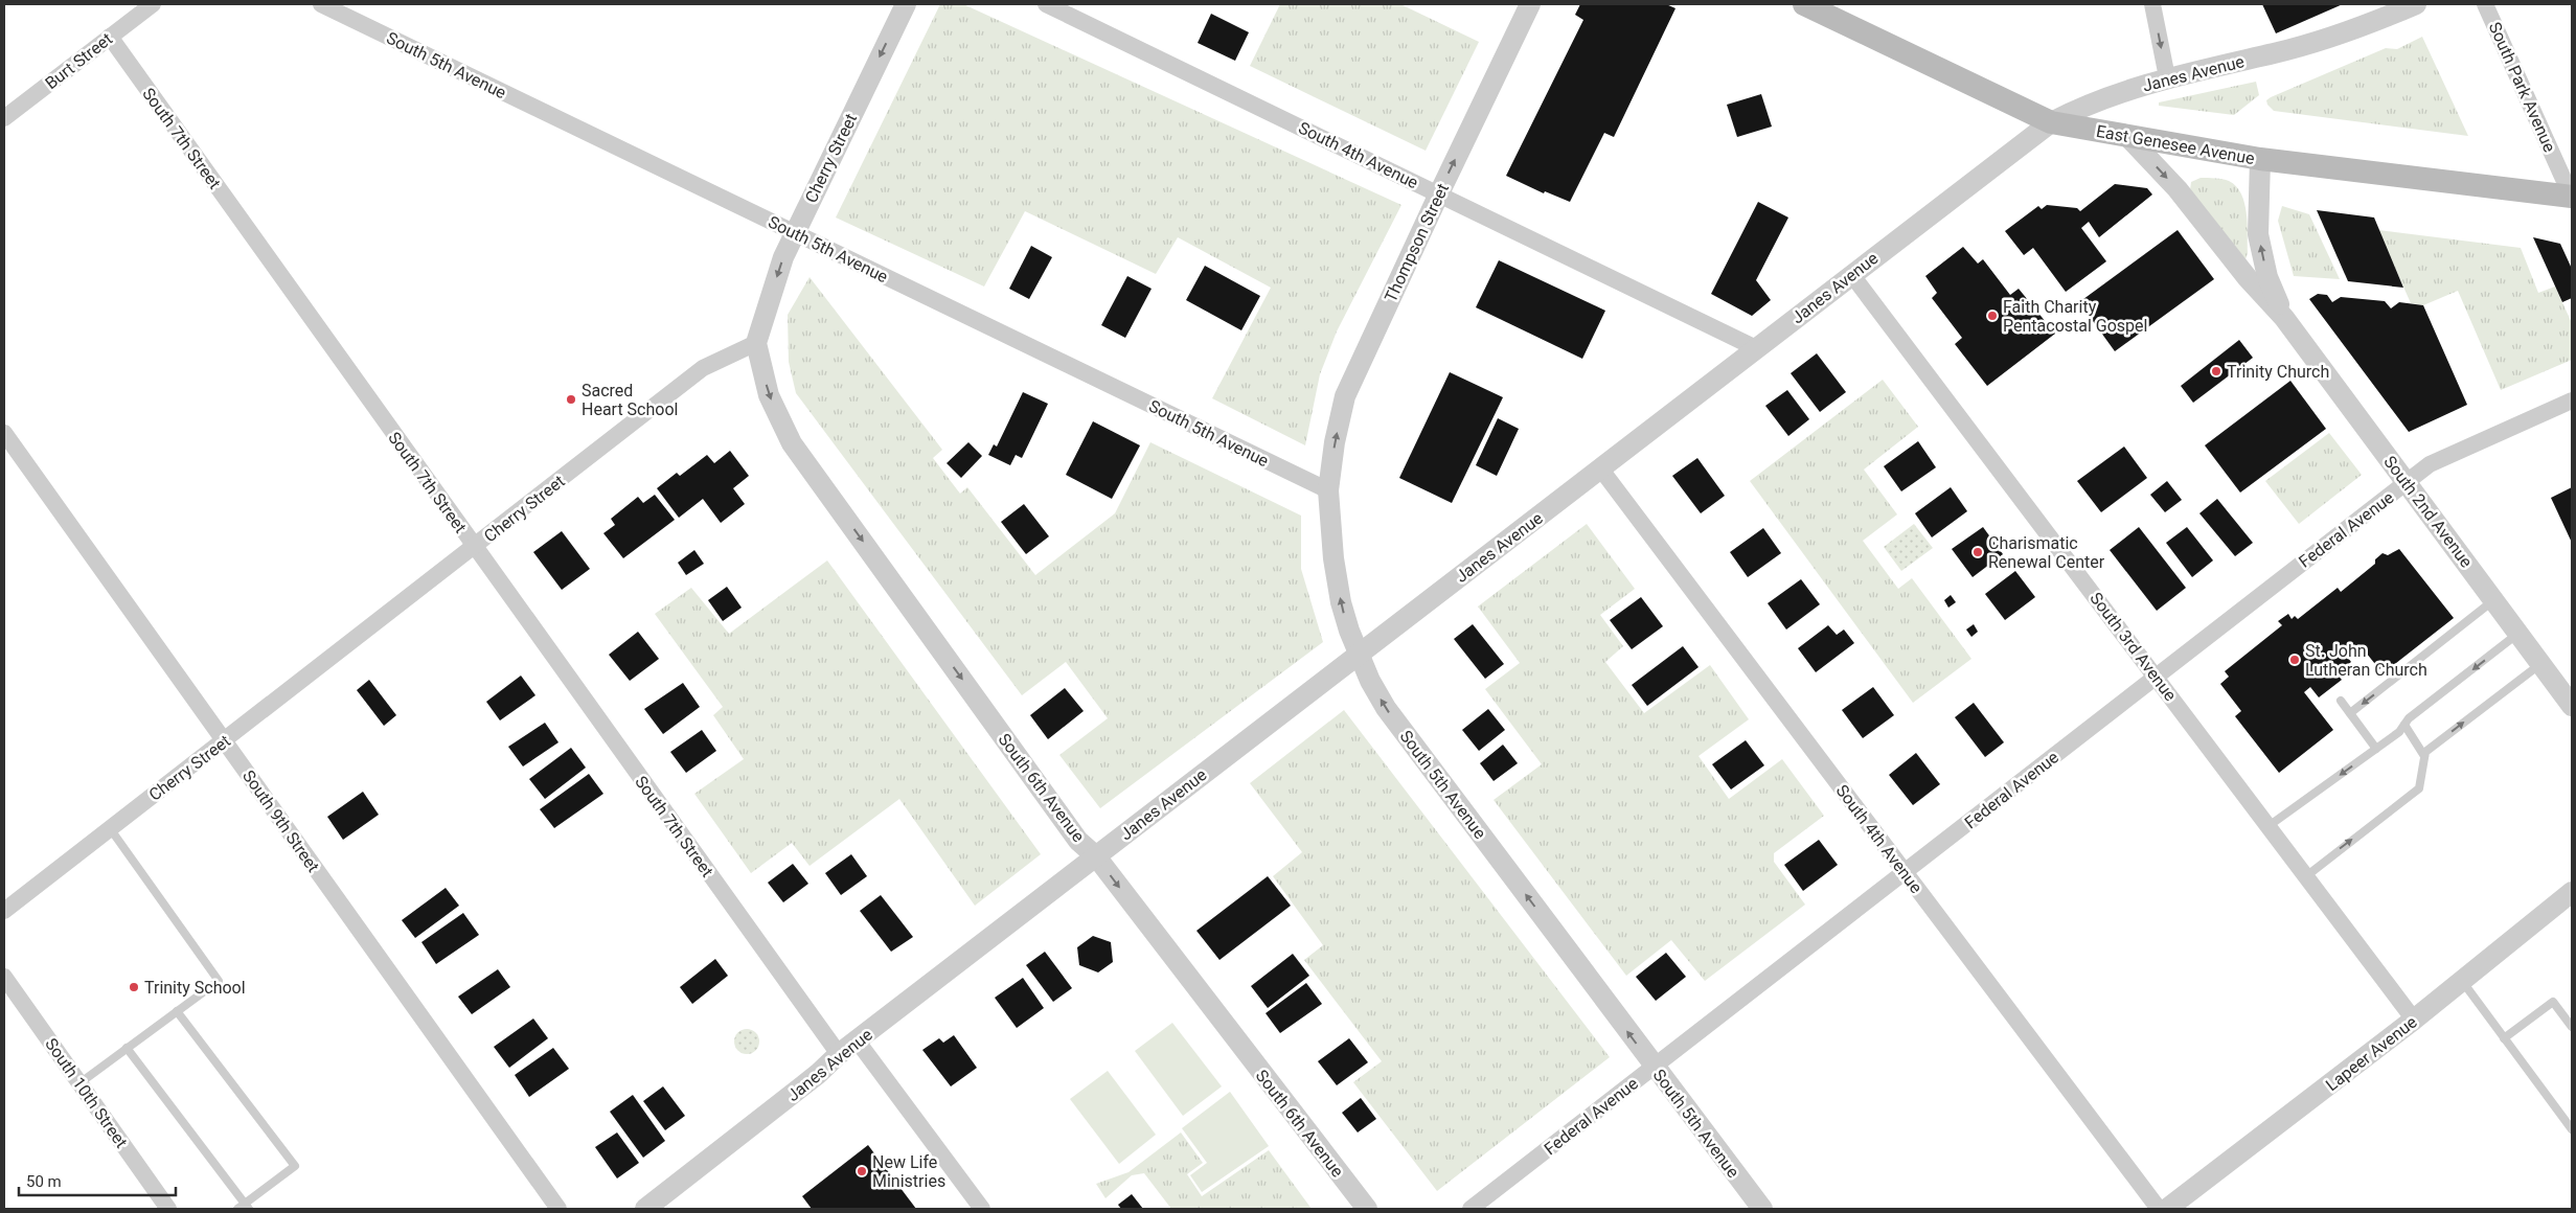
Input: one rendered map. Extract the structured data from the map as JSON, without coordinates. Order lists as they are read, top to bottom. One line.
{"streets":{"main road":["East Genesee Avenue"],"street":["Burt Street","South 5th Avenue","Janes Avenue","South Park Avenue","South 7th Street","South 4th Avenue","Cherry Street","Thompson Street","South 2nd Avenue","Federal Avenue","South 3rd Avenue","South 6th Avenue","South 9th Street","Lapeer Avenue","South 10th Street"]},"crossings":[["Burt Street","South 7th Street"],["South 5th Avenue","Janes Avenue"],["South 5th Avenue","Cherry Street"],["South 5th Avenue","Thompson Street"],["South 5th Avenue","Federal Avenue"],["Janes Avenue","South 7th Street"],["Janes Avenue","East Genesee Avenue"],["Janes Avenue","South 4th Avenue"],["Janes Avenue","South 3rd Avenue"],["Janes Avenue","South 6th Avenue"],["South Park Avenue","East Genesee Avenue"],["South 7th Street","Cherry Street"],["East Genesee Avenue","South 2nd Avenue"],["South 4th Avenue","Thompson Street"],["South 4th Avenue","Federal Avenue"],["Cherry Street","South 6th Avenue"],["Cherry Street","South 9th Street"],["South 2nd Avenue","Federal Avenue"],["Federal Avenue","South 3rd Avenue"],["South 3rd Avenue","Lapeer Avenue"]],"one_way":["Thompson Street","South 6th Avenue"],"places":["Faith Charity Pentacostal Gospel","Trinity Church","Sacred Heart School","Charismatic Renewal Center","St. John Lutheran Church","Trinity School","New Life Ministries"],"scale_bar":"50 m"}
